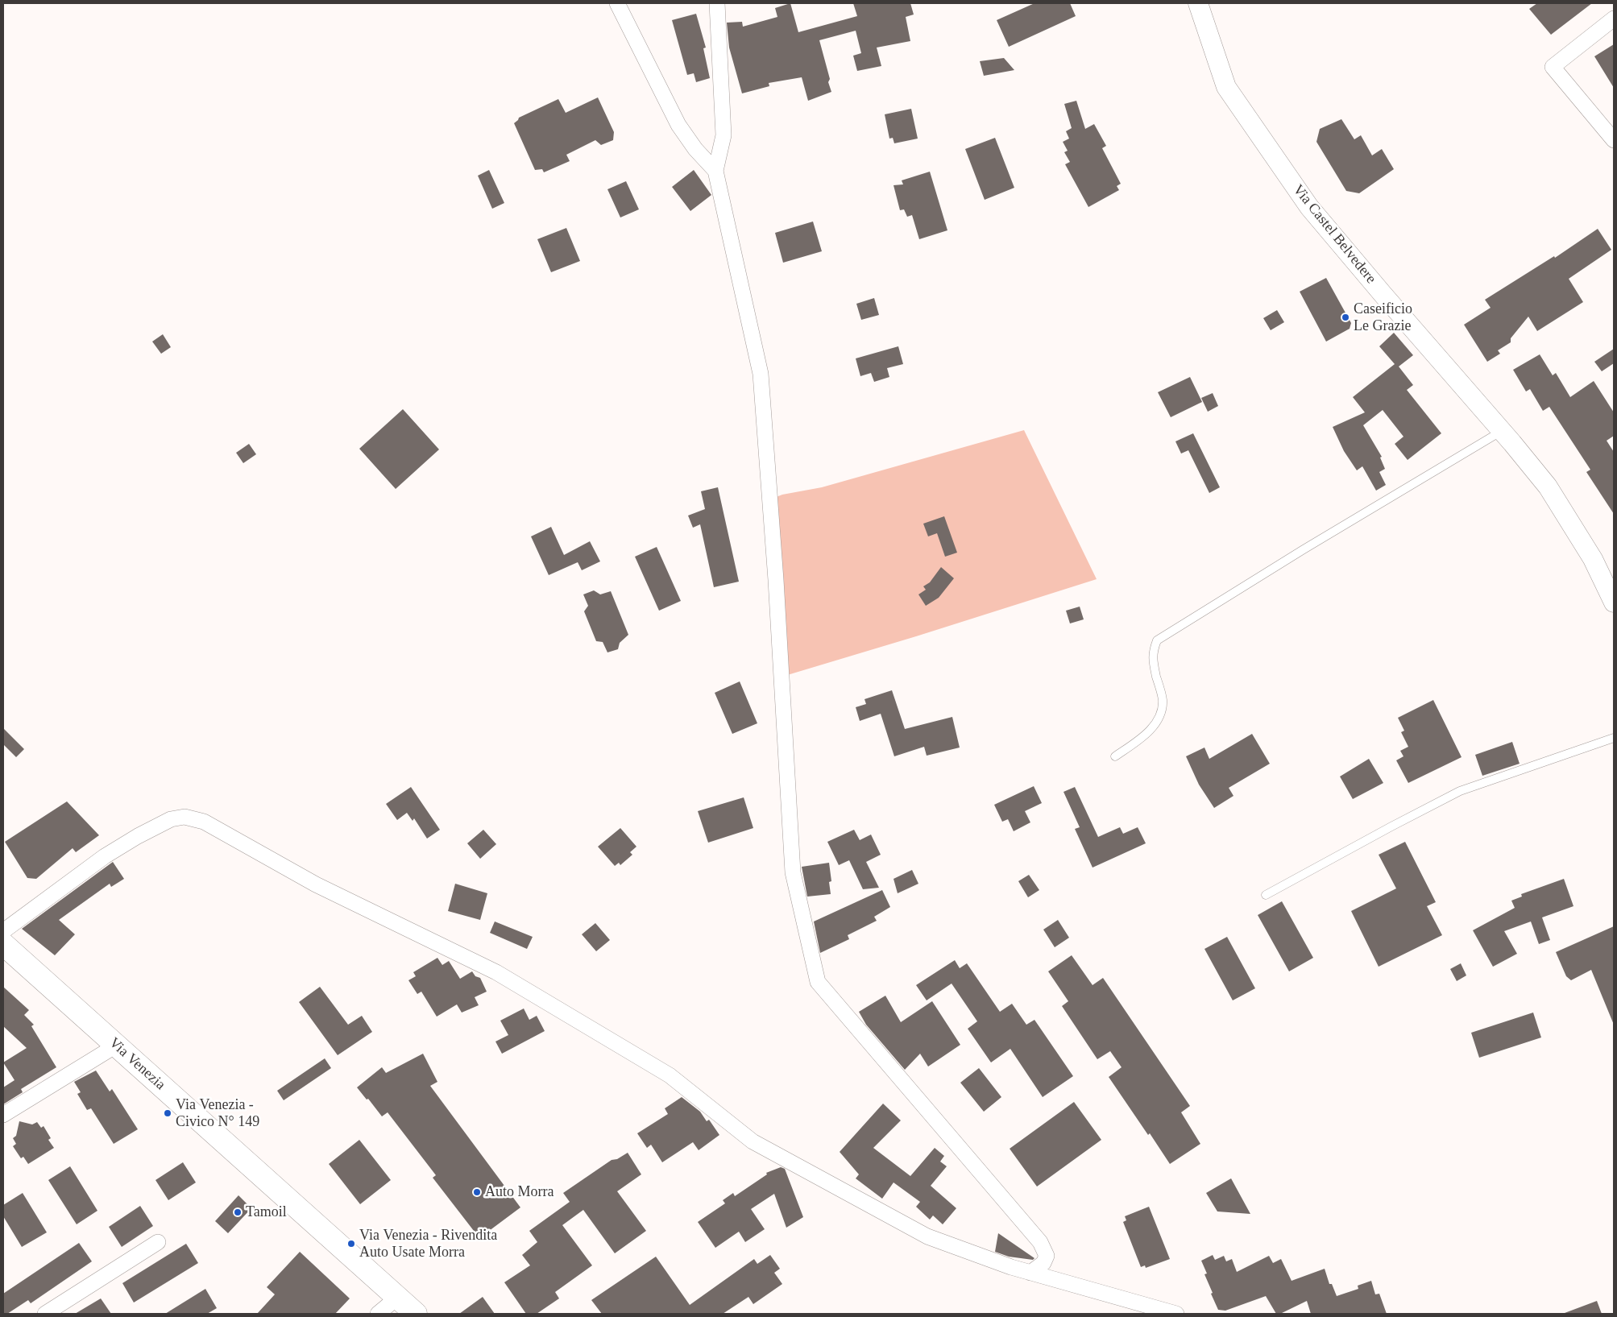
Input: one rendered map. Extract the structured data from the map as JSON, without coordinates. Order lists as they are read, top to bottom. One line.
{"streets":{"main road":["Via Venezia"],"street":["Via Castel Belvedere"]},"places":["Caseificio Le Grazie","Via Venezia - Civico N° 149","Auto Morra","Tamoil","Via Venezia - Rivendita Auto Usate Morra"]}
